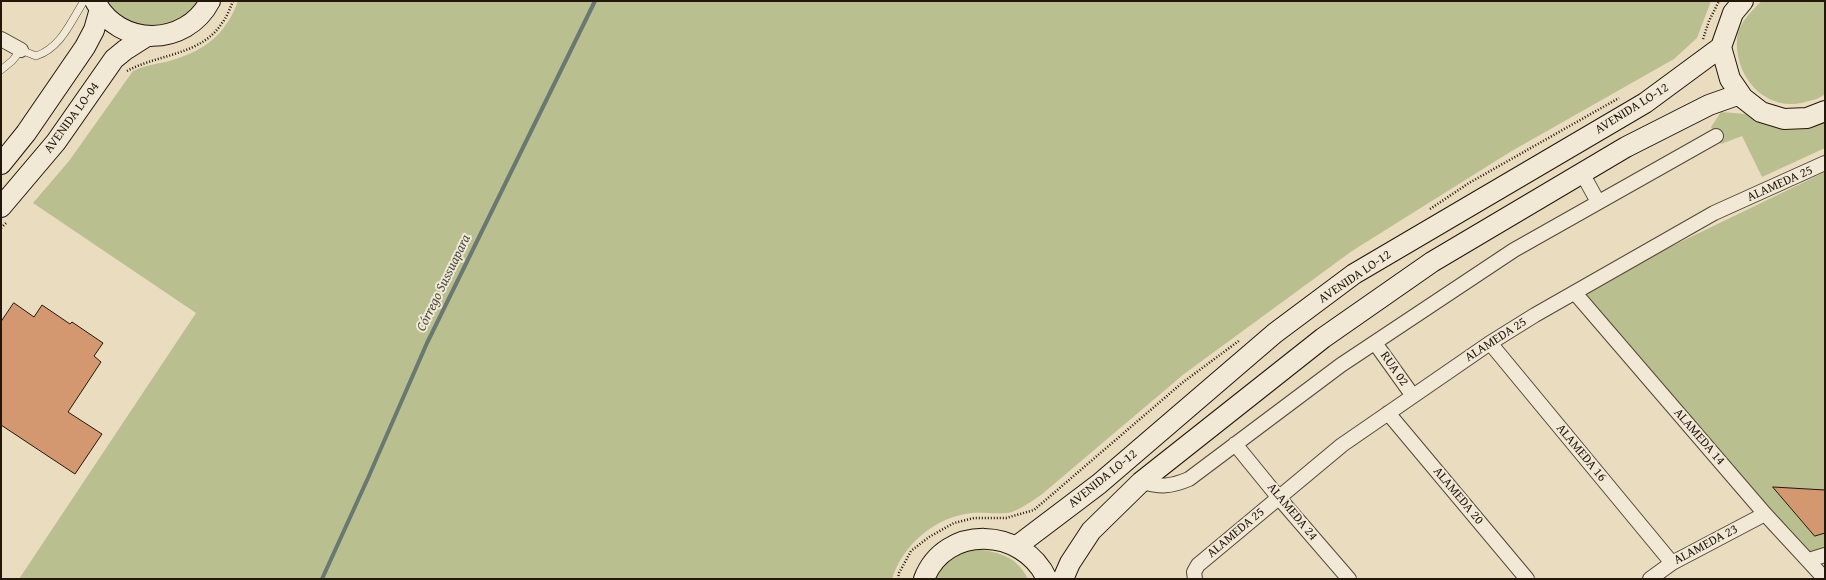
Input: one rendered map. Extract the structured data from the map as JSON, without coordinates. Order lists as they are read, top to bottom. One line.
{"streets":{"street":["AVENIDA LO-12","AVENIDA LO-04","ALAMEDA 25","RUA 02","ALAMEDA 14","ALAMEDA 16","ALAMEDA 20","ALAMEDA 24","ALAMEDA 23"]},"crossings":[["ALAMEDA 25","RUA 02"],["ALAMEDA 25","ALAMEDA 14"],["ALAMEDA 25","ALAMEDA 16"],["ALAMEDA 25","ALAMEDA 20"],["ALAMEDA 25","ALAMEDA 24"],["ALAMEDA 14","ALAMEDA 23"],["ALAMEDA 16","ALAMEDA 23"]],"water":["Córrego Sussuapara"]}
